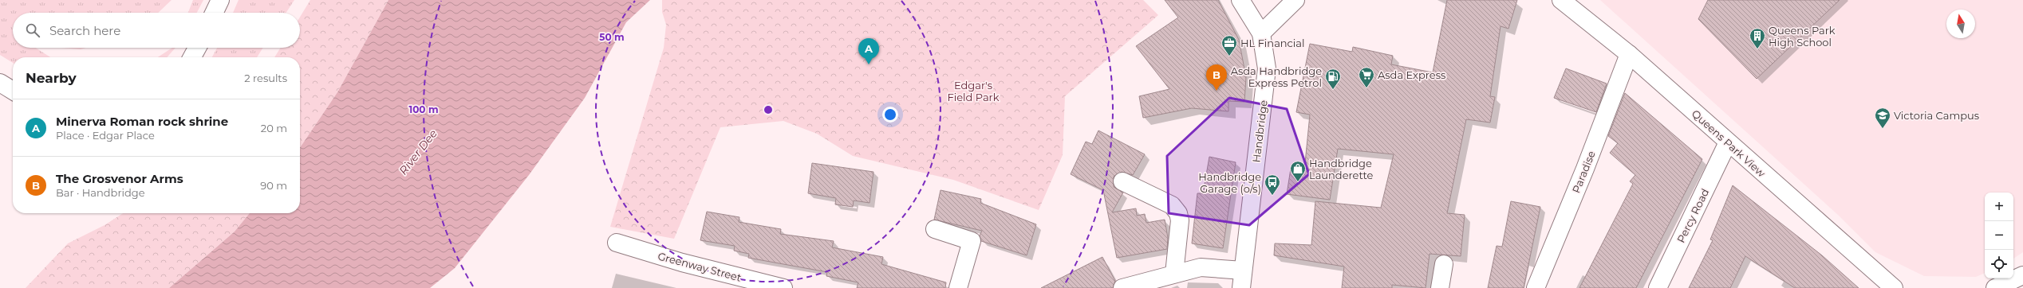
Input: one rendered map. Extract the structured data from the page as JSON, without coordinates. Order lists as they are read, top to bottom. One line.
{"streets":{"street":["Handbridge","Queens Park View","Paradise","Percy Road","Greenway Street"]},"crossings":[["Queens Park View","Paradise"],["Queens Park View","Percy Road"]],"water":["River Dee"],"parks":["Edgar's Field Park"],"places":{"building":["Queens Park High School"],"office":["HL Financial"],"supermarket":["Asda Express"],"fuel station":["Asda Handbridge Express Petrol"],"school or university":["Victoria Campus"],"shop":["Handbridge Launderette"],"bus stop":["Handbridge Garage (o/s)"]},"north":"top","page":{"search":"Search here","pins":["A","B"],"heading":["Nearby","2 results"],"list":[{"mark":"A","name":"Minerva Roman rock shrine","note":"Place · Edgar Place","value":"20 m"},{"mark":"B","name":"The Grosvenor Arms","note":"Bar · Handbridge","value":"90 m"}],"map_buttons":["+","−"]},"rings":["50 m","100 m"]}
